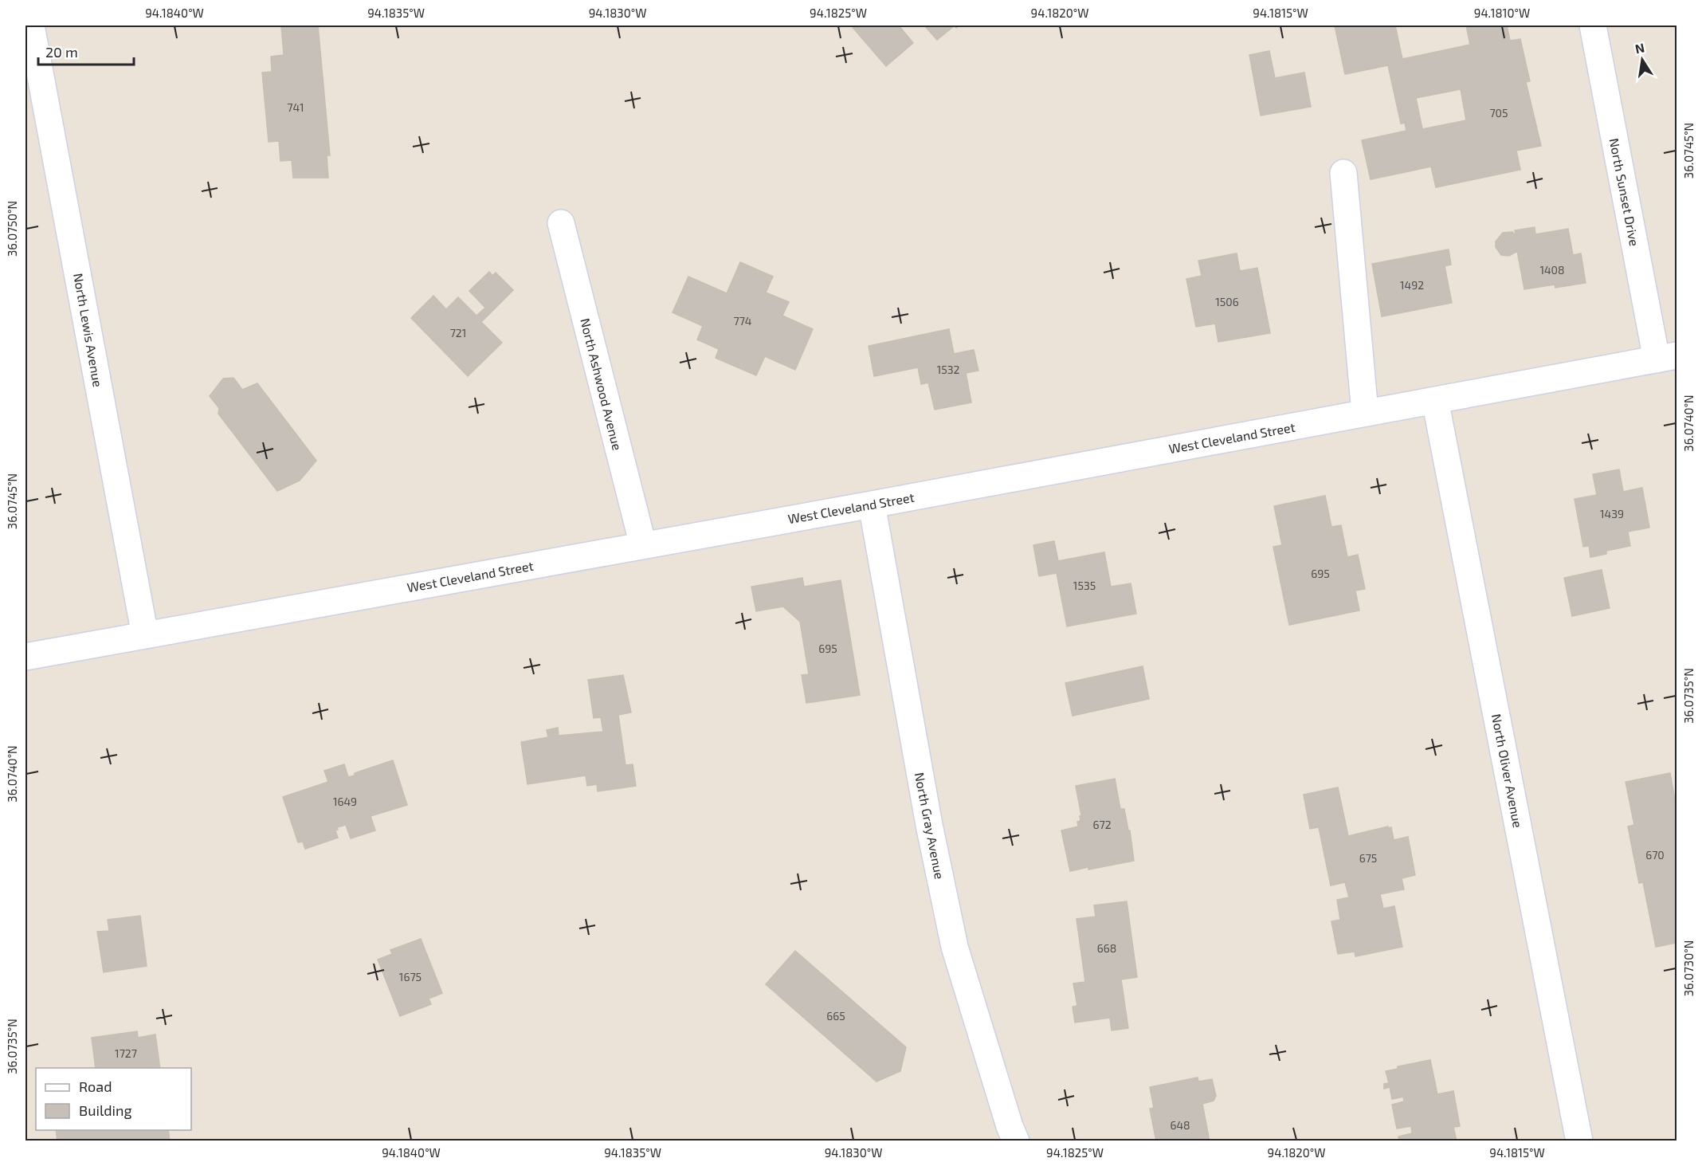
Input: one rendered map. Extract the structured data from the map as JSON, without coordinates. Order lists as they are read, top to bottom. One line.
{"streets":{"street":["North Sunset Drive","North Lewis Avenue","North Ashwood Avenue","West Cleveland Street","North Oliver Avenue","North Gray Avenue"]},"crossings":[["North Sunset Drive","West Cleveland Street"],["North Lewis Avenue","West Cleveland Street"],["North Ashwood Avenue","West Cleveland Street"],["West Cleveland Street","North Oliver Avenue"],["West Cleveland Street","North Gray Avenue"]],"house_numbers":["741","705","1408","1492","1506","774","721","1532","1439","695","1535","695","1649","672","670","675","668","1675","665","1727","648"],"legend":["Road","Building"],"scale_bar":"20 m","north":"top","coordinates":["94.1840°W","94.1835°W","94.1830°W","94.1825°W","94.1820°W","94.1815°W","94.1810°W","36.0745°N","36.0750°N","36.0740°N","36.0735°N","36.0730°N"]}
